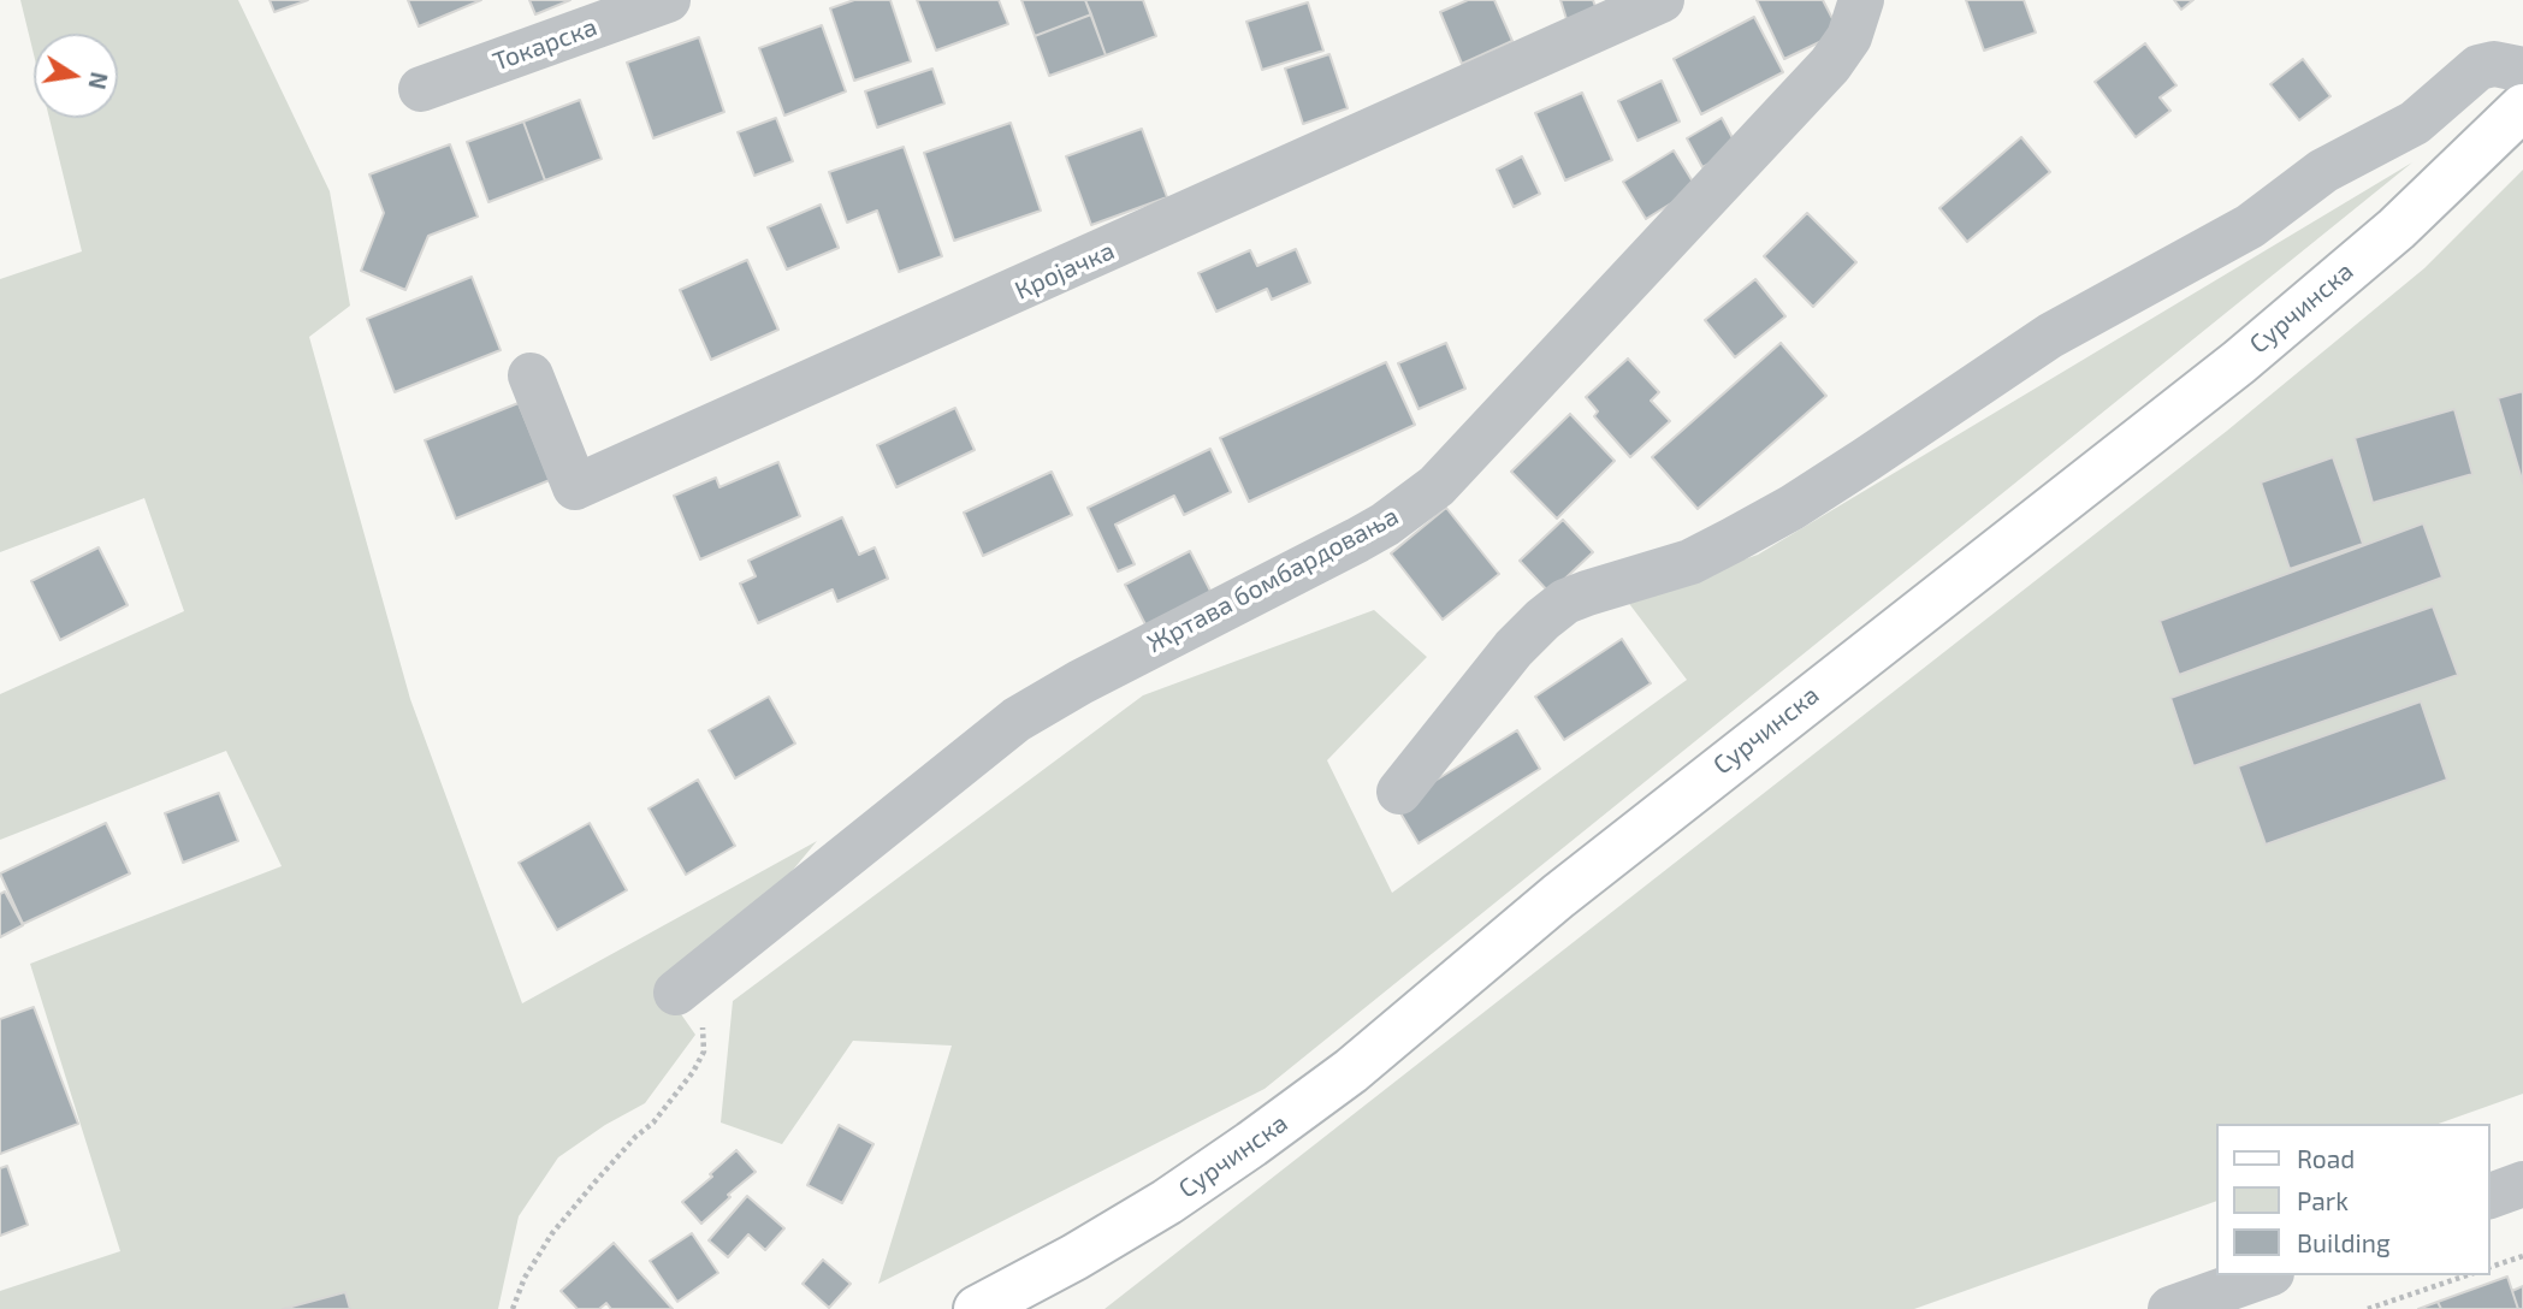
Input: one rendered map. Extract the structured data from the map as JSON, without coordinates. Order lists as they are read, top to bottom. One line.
{"streets":{"main road":["Сурчинска"],"street":["Токарска","Кројачка","Жртава бомбардовања"]},"legend":["Road","Park","Building"],"north":"right"}
